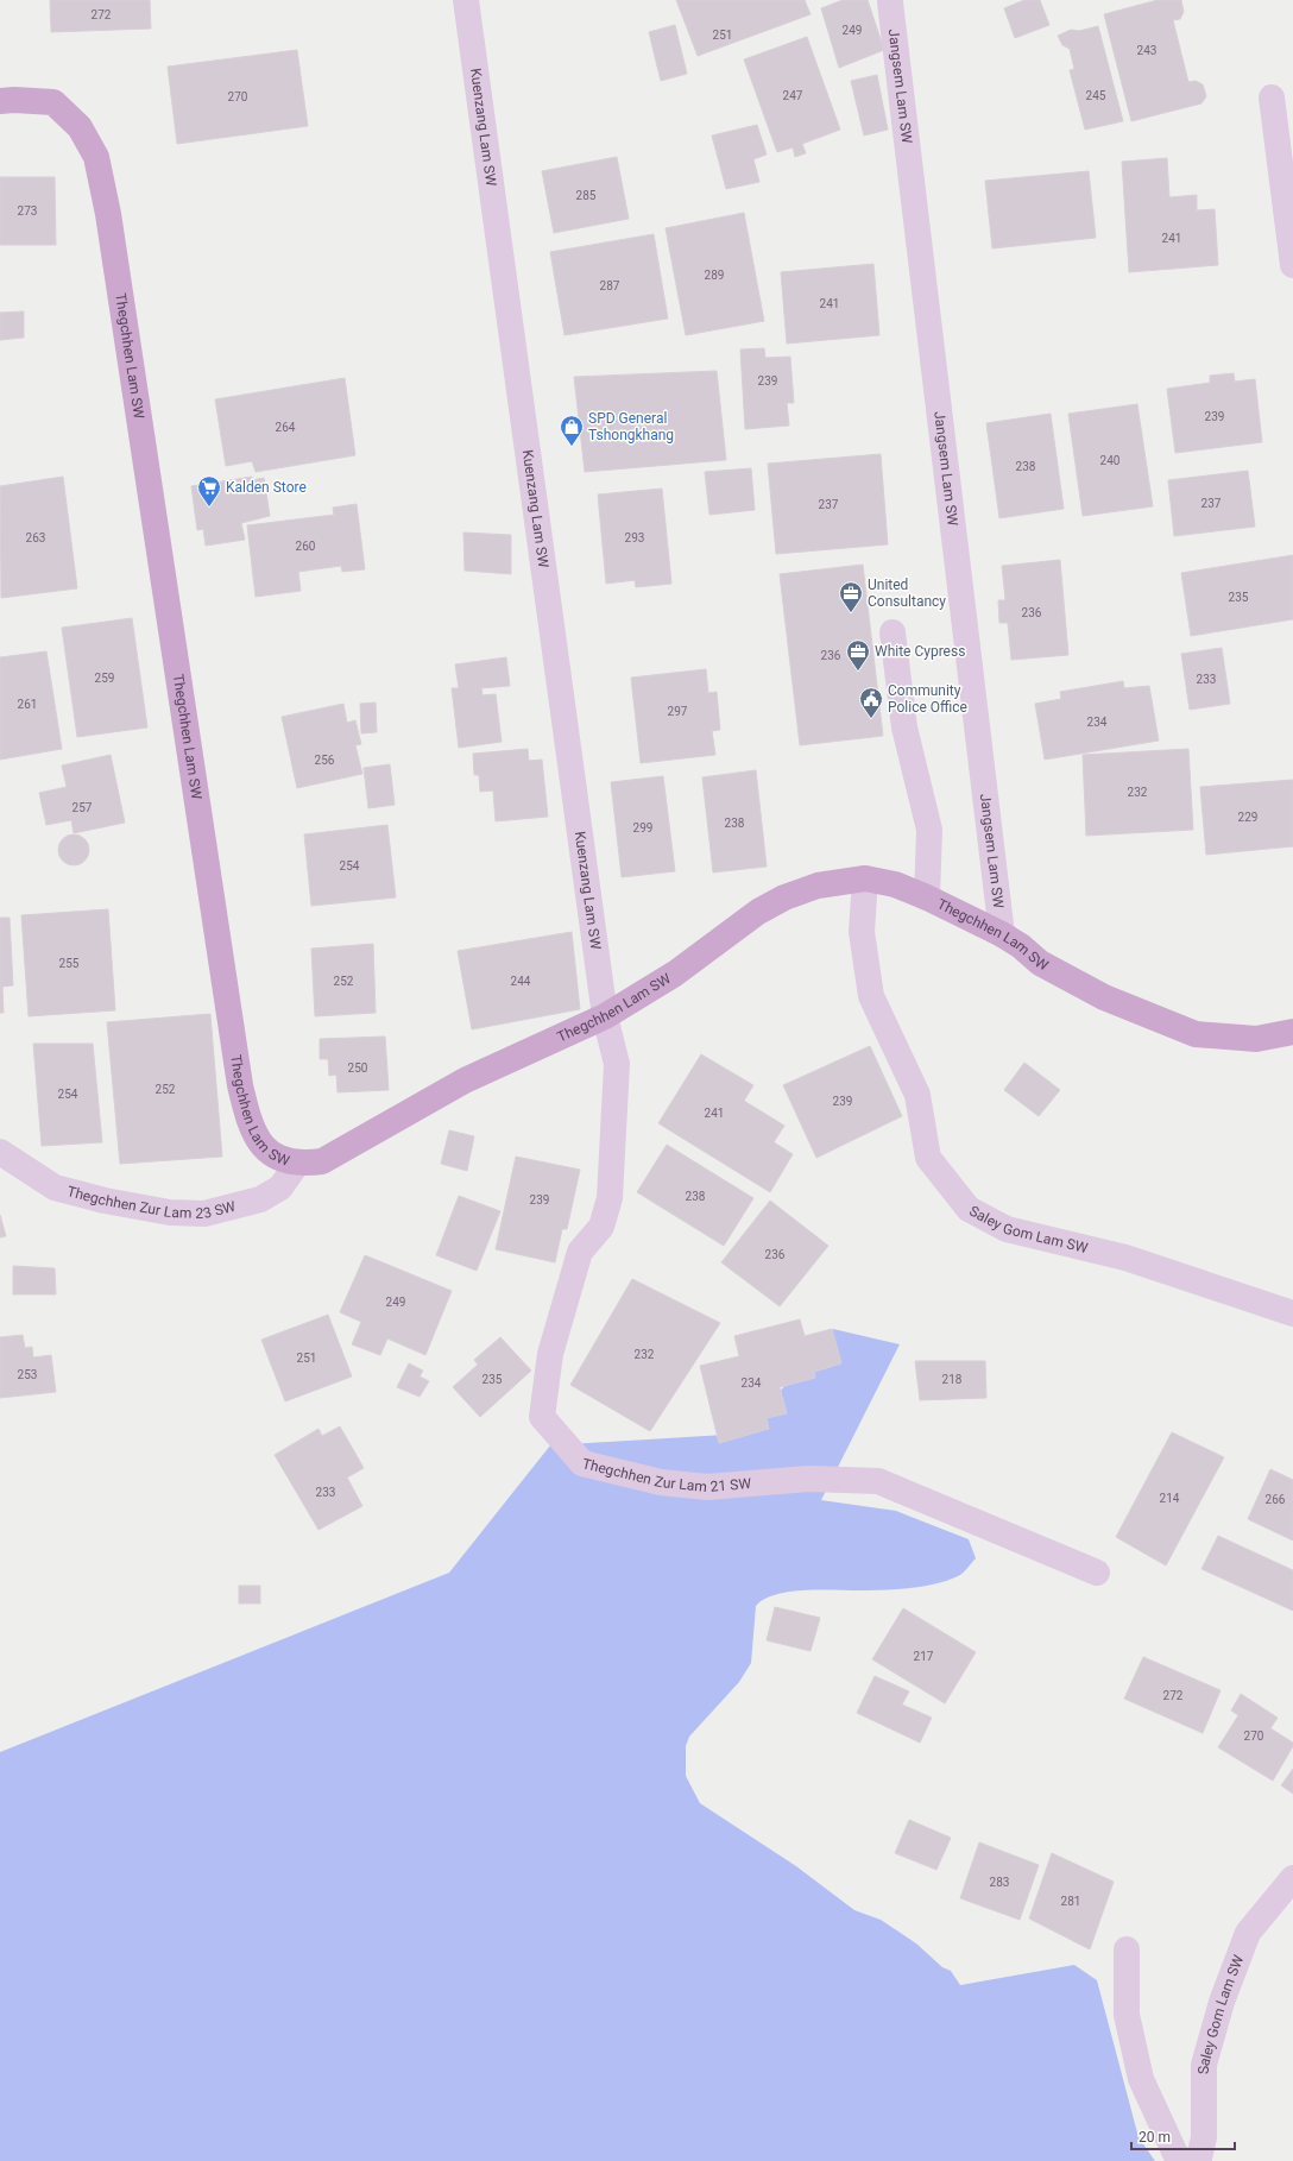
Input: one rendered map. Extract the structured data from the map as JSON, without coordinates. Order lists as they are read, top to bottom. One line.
{"streets":{"main road":["Thegchhen Lam SW"],"street":["Jangsem Lam SW","Kuenzang Lam SW","Thegchhen Zur Lam 23 SW","Saley Gom Lam SW","Thegchhen Zur Lam 21 SW"]},"crossings":[["Jangsem Lam SW","Thegchhen Lam SW"],["Kuenzang Lam SW","Thegchhen Lam SW"],["Kuenzang Lam SW","Thegchhen Zur Lam 21 SW"],["Thegchhen Lam SW","Thegchhen Zur Lam 23 SW"],["Thegchhen Lam SW","Saley Gom Lam SW"],["Thegchhen Lam SW","Thegchhen Zur Lam 21 SW"]],"places":{"shop":["SPD General Tshongkhang"],"supermarket":["Kalden Store"],"office":["United Consultancy","White Cypress"],"public building":["Community Police Office"]},"house_numbers":["272","249","251","243","247","245","270","285","273","241","289","287","241","239","239","264","240","238","237","237","263","293","260","235","236","236","259","233","261","297","234","256","232","257","229","238","299","254","255","252","244","250","252","254","239","241","238","239","236","249","232","251","253","235","218","234","233","214","266","217","272","270","283","281"],"scale_bar":"20 m"}
